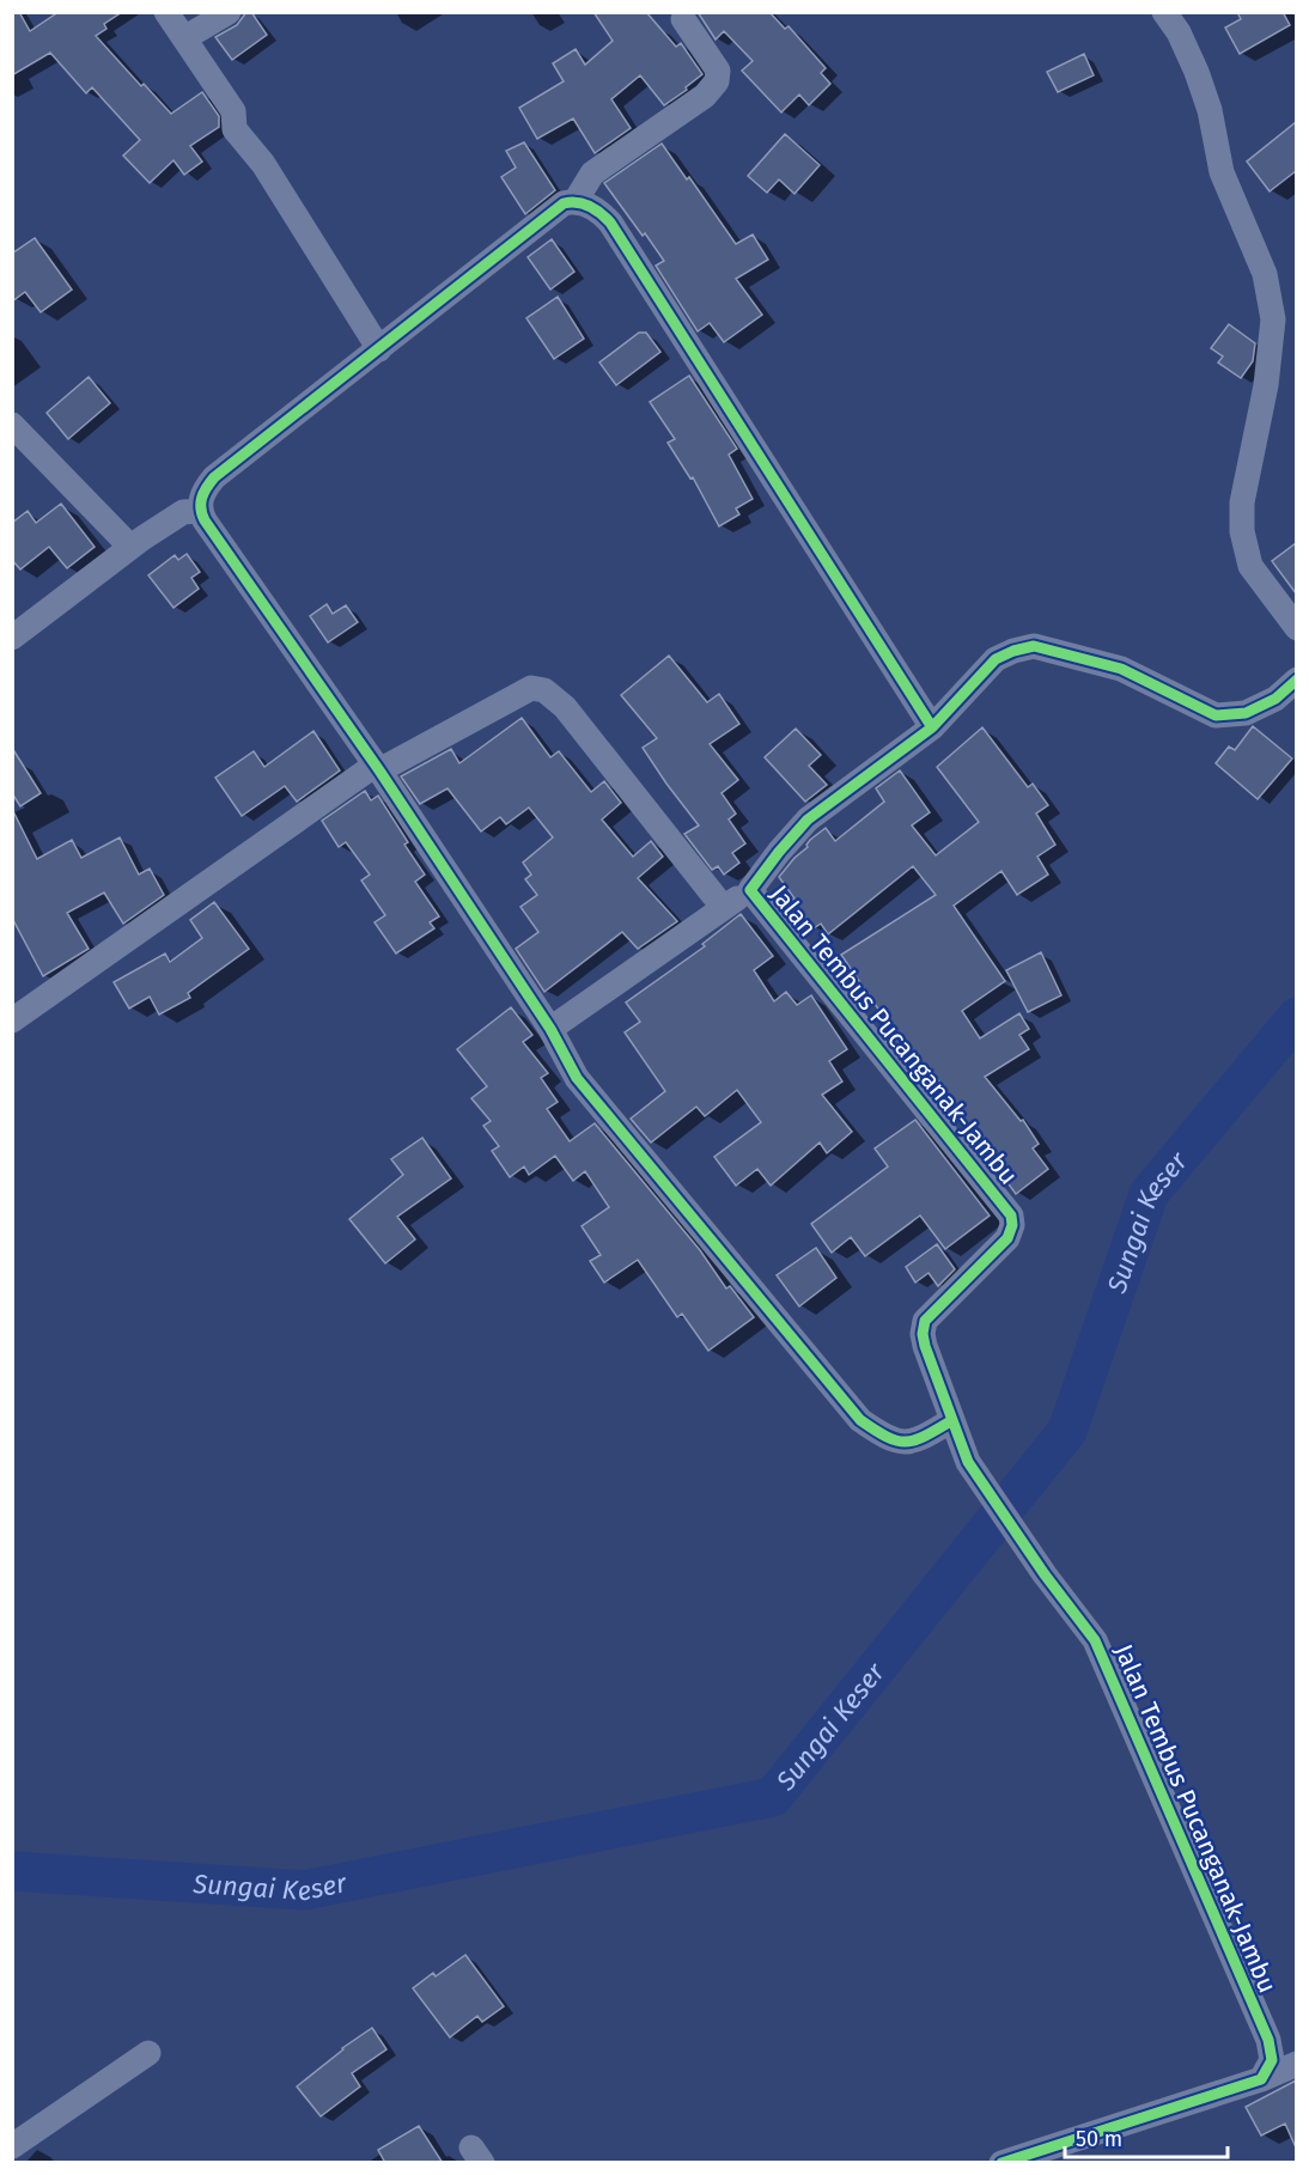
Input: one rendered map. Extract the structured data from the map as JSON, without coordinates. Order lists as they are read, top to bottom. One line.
{"streets":{"street":["Jalan Tembus Pucanganak-Jambu"]},"water":["Sungai Keser"],"scale_bar":"50 m"}
